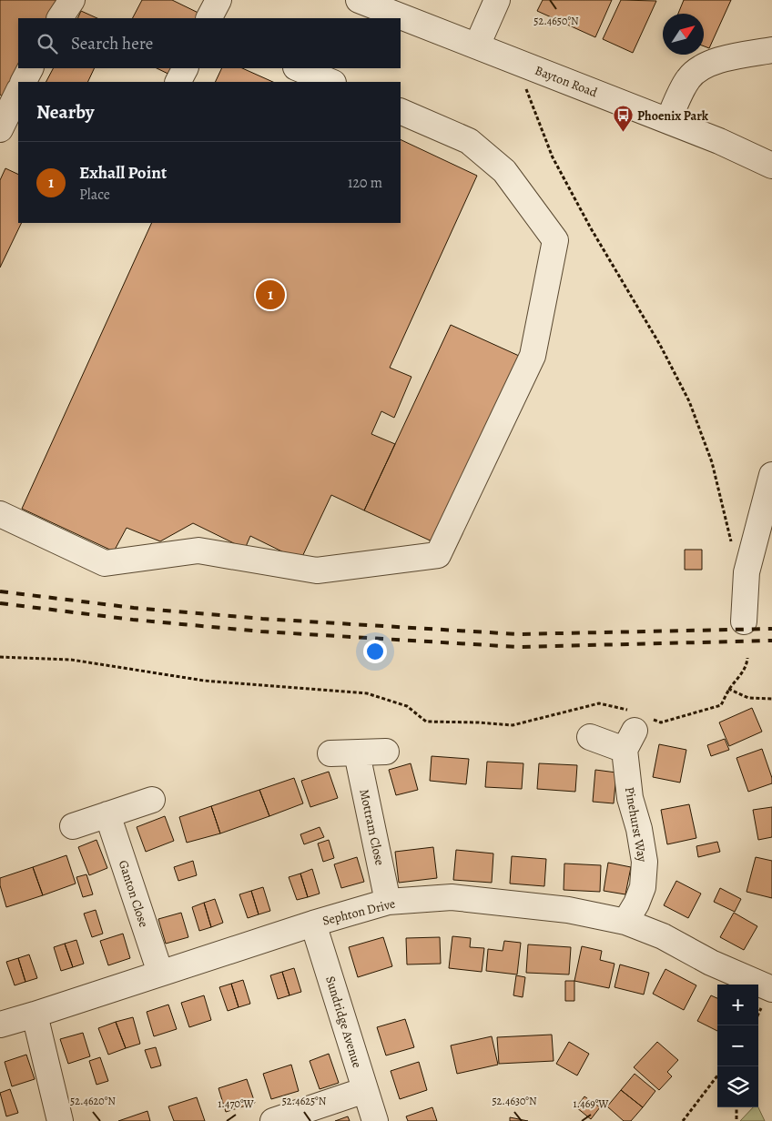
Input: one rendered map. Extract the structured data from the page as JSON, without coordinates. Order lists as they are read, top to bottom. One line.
{"streets":{"street":["Bayton Road","Pinehurst Way","Mottram Close","Ganton Close","Sephton Drive","Sundridge Avenue"]},"crossings":[["Pinehurst Way","Sephton Drive"],["Mottram Close","Sephton Drive"],["Ganton Close","Sephton Drive"],["Sephton Drive","Sundridge Avenue"]],"places":{"bus stop":["Phoenix Park"]},"north":"top right","page":{"search":"Search here","heading":"Nearby","list":[{"mark":"1","name":"Exhall Point","note":"Place","value":"120 m"}],"pins":"1","map_buttons":["+","−"]},"coordinates":["52.4650°N","52.4620°N","52.4625°N","52.4630°N","1.470°W","1.469°W"]}
